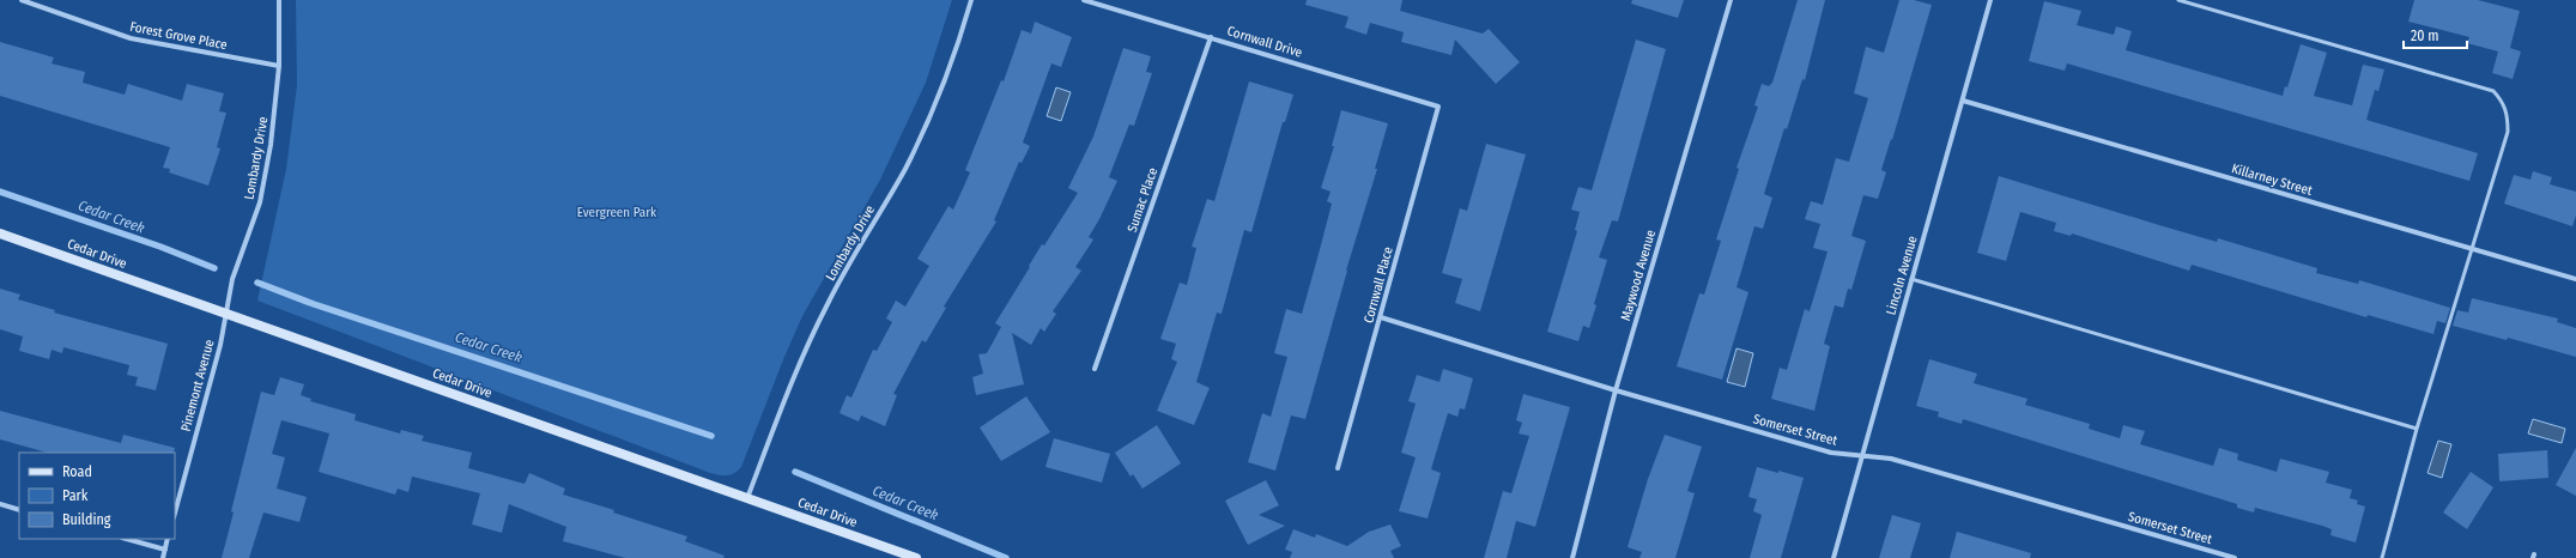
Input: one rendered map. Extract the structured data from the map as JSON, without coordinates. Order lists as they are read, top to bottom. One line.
{"streets":{"street":["Forest Grove Place","Cornwall Drive","Lombardy Drive","Killarney Street","Sumac Place","Cedar Drive","Maywood Avenue","Lincoln Avenue","Cornwall Place","Pinemont Avenue","Somerset Street"]},"crossings":[["Forest Grove Place","Lombardy Drive"],["Cornwall Drive","Sumac Place"],["Cornwall Drive","Cornwall Place"],["Lombardy Drive","Cedar Drive"],["Lombardy Drive","Pinemont Avenue"],["Killarney Street","Lincoln Avenue"],["Cedar Drive","Pinemont Avenue"],["Maywood Avenue","Somerset Street"],["Lincoln Avenue","Somerset Street"],["Cornwall Place","Somerset Street"]],"water":["Cedar Creek"],"parks":["Evergreen Park"],"legend":["Road","Park","Building"],"scale_bar":"20 m"}
